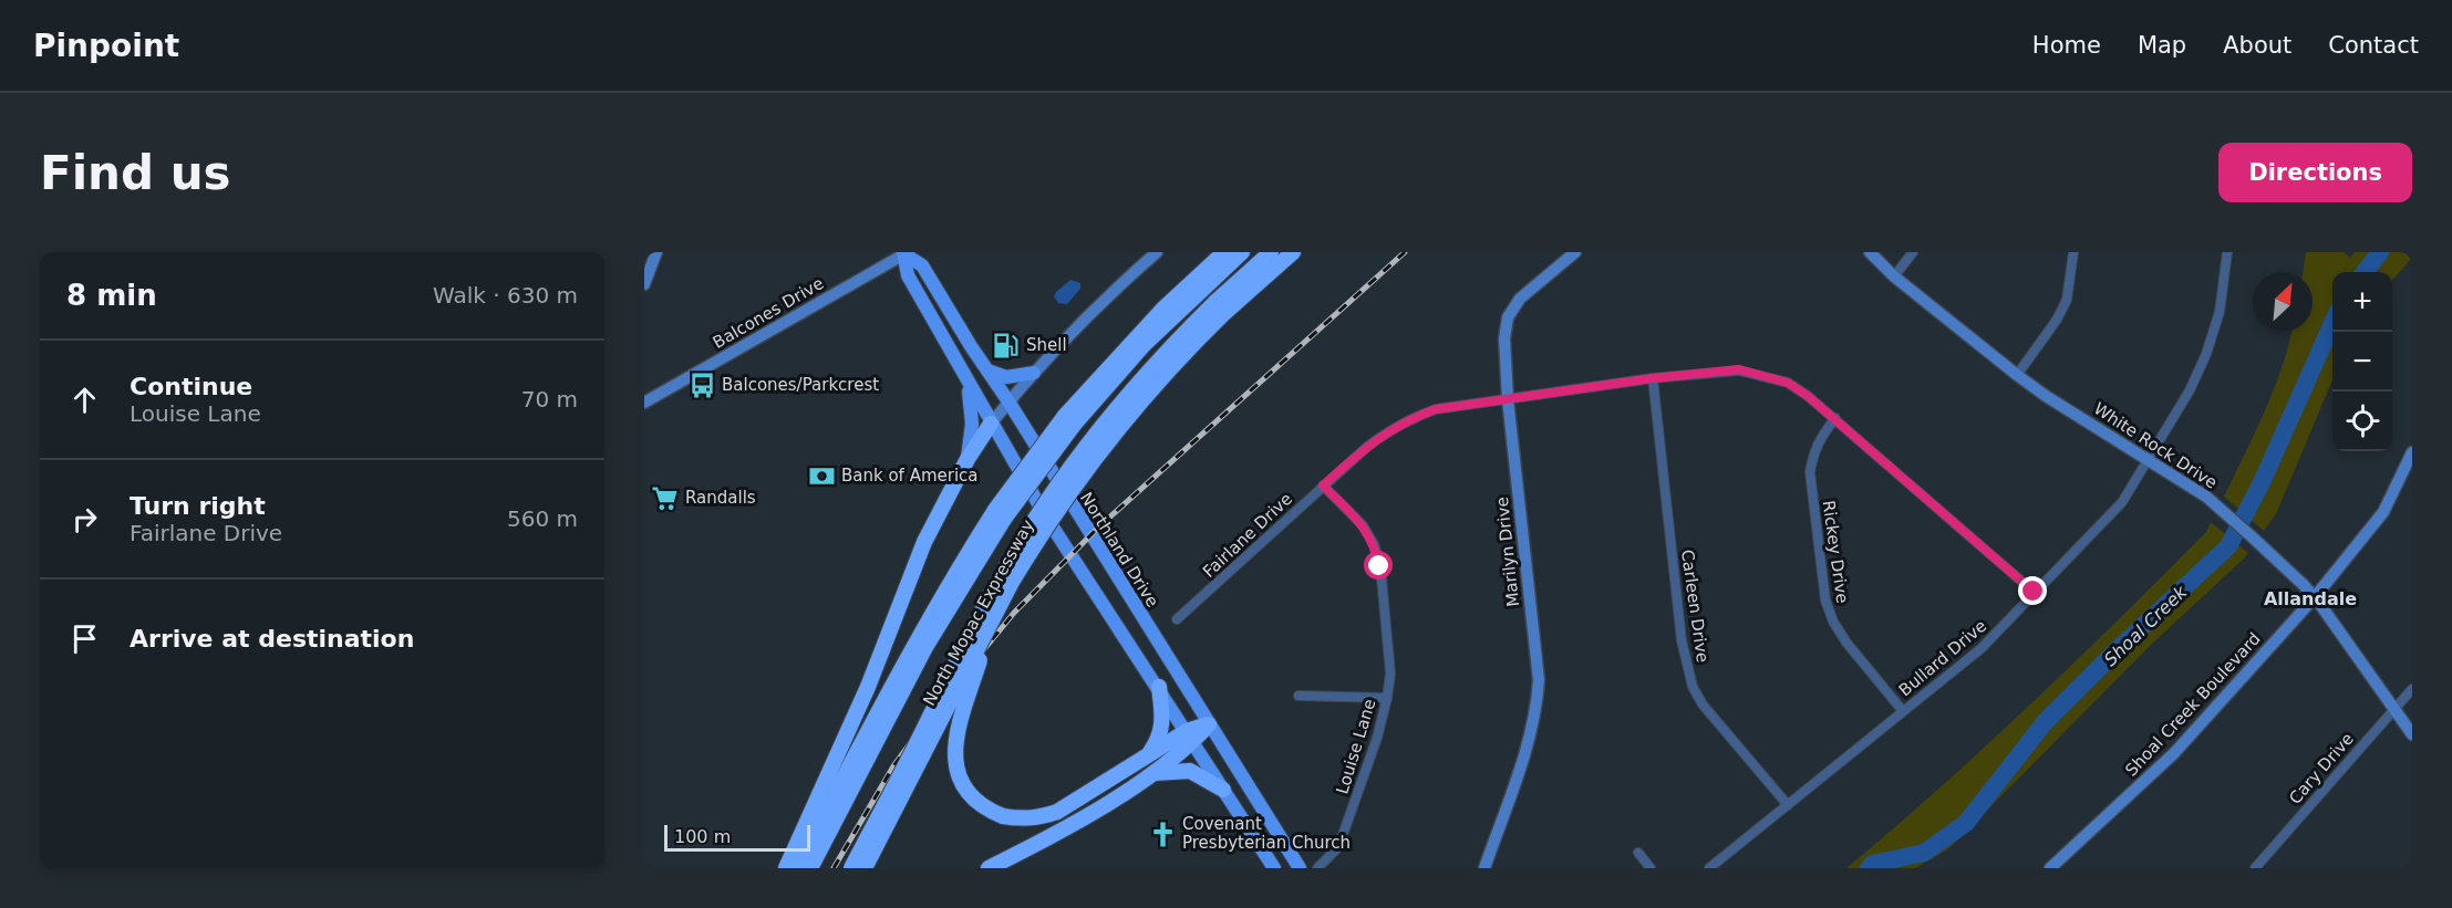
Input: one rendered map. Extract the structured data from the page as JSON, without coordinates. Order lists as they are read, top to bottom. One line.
{"streets":{"highway":["North Mopac Expressway"],"main road":["Northland Drive"],"street":["Balcones Drive","White Rock Drive","Fairlane Drive","Marilyn Drive","Rickey Drive","Carleen Drive","Bullard Drive","Shoal Creek Boulevard","Louise Lane","Cary Drive"]},"crossings":[["Balcones Drive","Northland Drive"],["White Rock Drive","Bullard Drive"],["White Rock Drive","Shoal Creek Boulevard"],["White Rock Drive","Cary Drive"],["Fairlane Drive","Marilyn Drive"],["Fairlane Drive","Rickey Drive"],["Fairlane Drive","Carleen Drive"],["Fairlane Drive","Bullard Drive"],["Fairlane Drive","Louise Lane"],["Rickey Drive","Bullard Drive"],["Carleen Drive","Bullard Drive"]],"districts":["Allandale"],"water":["Shoal Creek"],"places":{"fuel station":["Shell"],"bus stop":["Balcones/Parkcrest"],"bank":["Bank of America"],"supermarket":["Randalls"],"church":["Covenant Presbyterian Church"]},"scale_bar":"100 m","north":"top right","page":{"header":"Pinpoint","nav":["Home","Map","About","Contact"],"buttons":"Directions","title":"Find us","heading":["8 min","Walk · 630 m"],"map_buttons":["+","−"],"list":[["Continue","Louise Lane","70 m"],["Turn right","Fairlane Drive","560 m"],"Arrive at destination"],"scale":"100 m"}}
